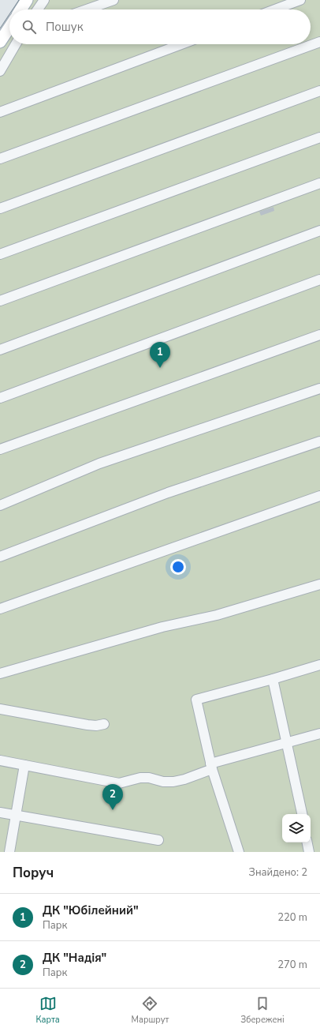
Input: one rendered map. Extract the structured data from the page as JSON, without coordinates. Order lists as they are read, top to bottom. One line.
{"page":{"search":"Пошук","pins":["1","2"],"heading":["Поруч","Знайдено: 2"],"list":[{"mark":"1","name":"ДК \"Юбілейний\"","note":"Парк","value":"220 m"},{"mark":"2","name":"ДК \"Надія\"","note":"Парк","value":"270 m"}],"nav":["Карта","Маршрут","Збережені"]}}
